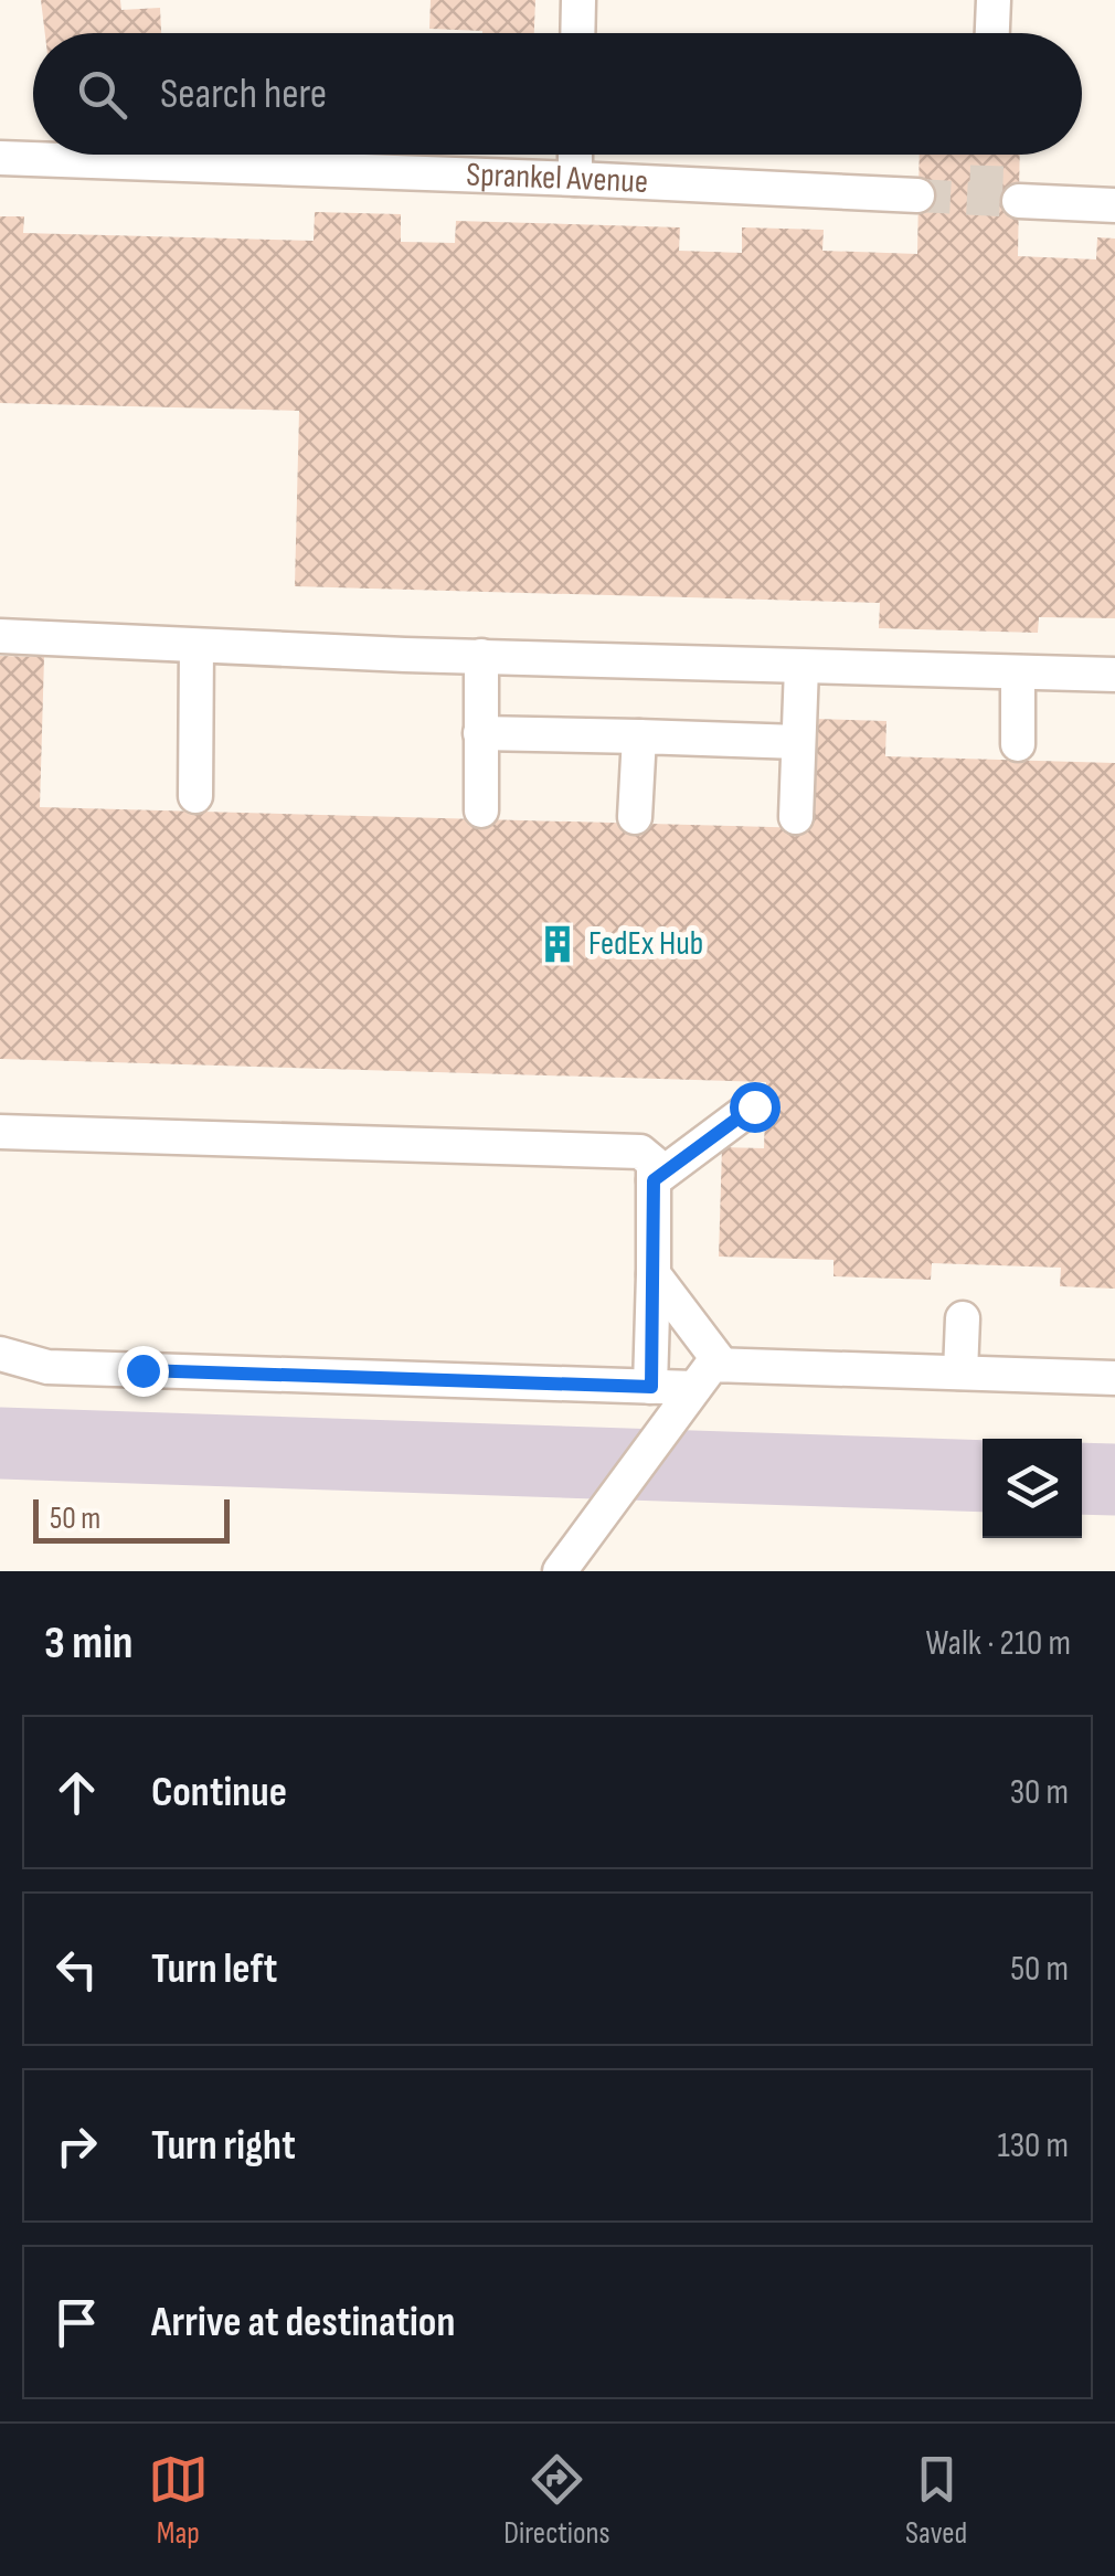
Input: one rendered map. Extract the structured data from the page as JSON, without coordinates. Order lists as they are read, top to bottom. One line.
{"streets":{"street":["Sprankel Avenue"]},"places":{"building":["FedEx Hub"]},"scale_bar":"50 m","page":{"search":"Search here","scale":"50 m","heading":["3 min","Walk · 210 m"],"list":[["Continue","30 m"],["Turn left","50 m"],["Turn right","130 m"],"Arrive at destination"],"nav":["Map","Directions","Saved"]}}
